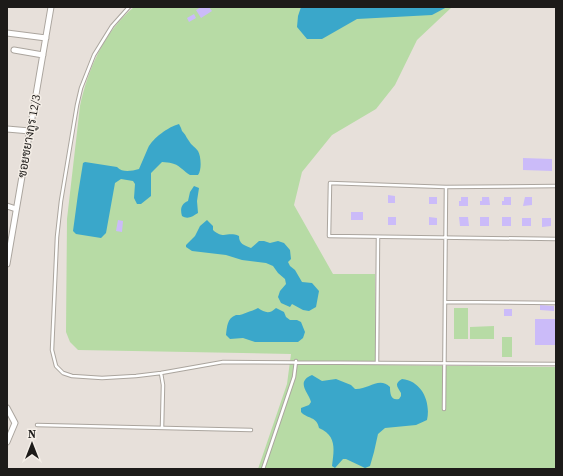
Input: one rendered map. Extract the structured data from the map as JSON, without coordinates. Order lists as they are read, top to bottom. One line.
{"streets":{"street":["ซอยชยางกูร 12/3"]},"north":"top"}
